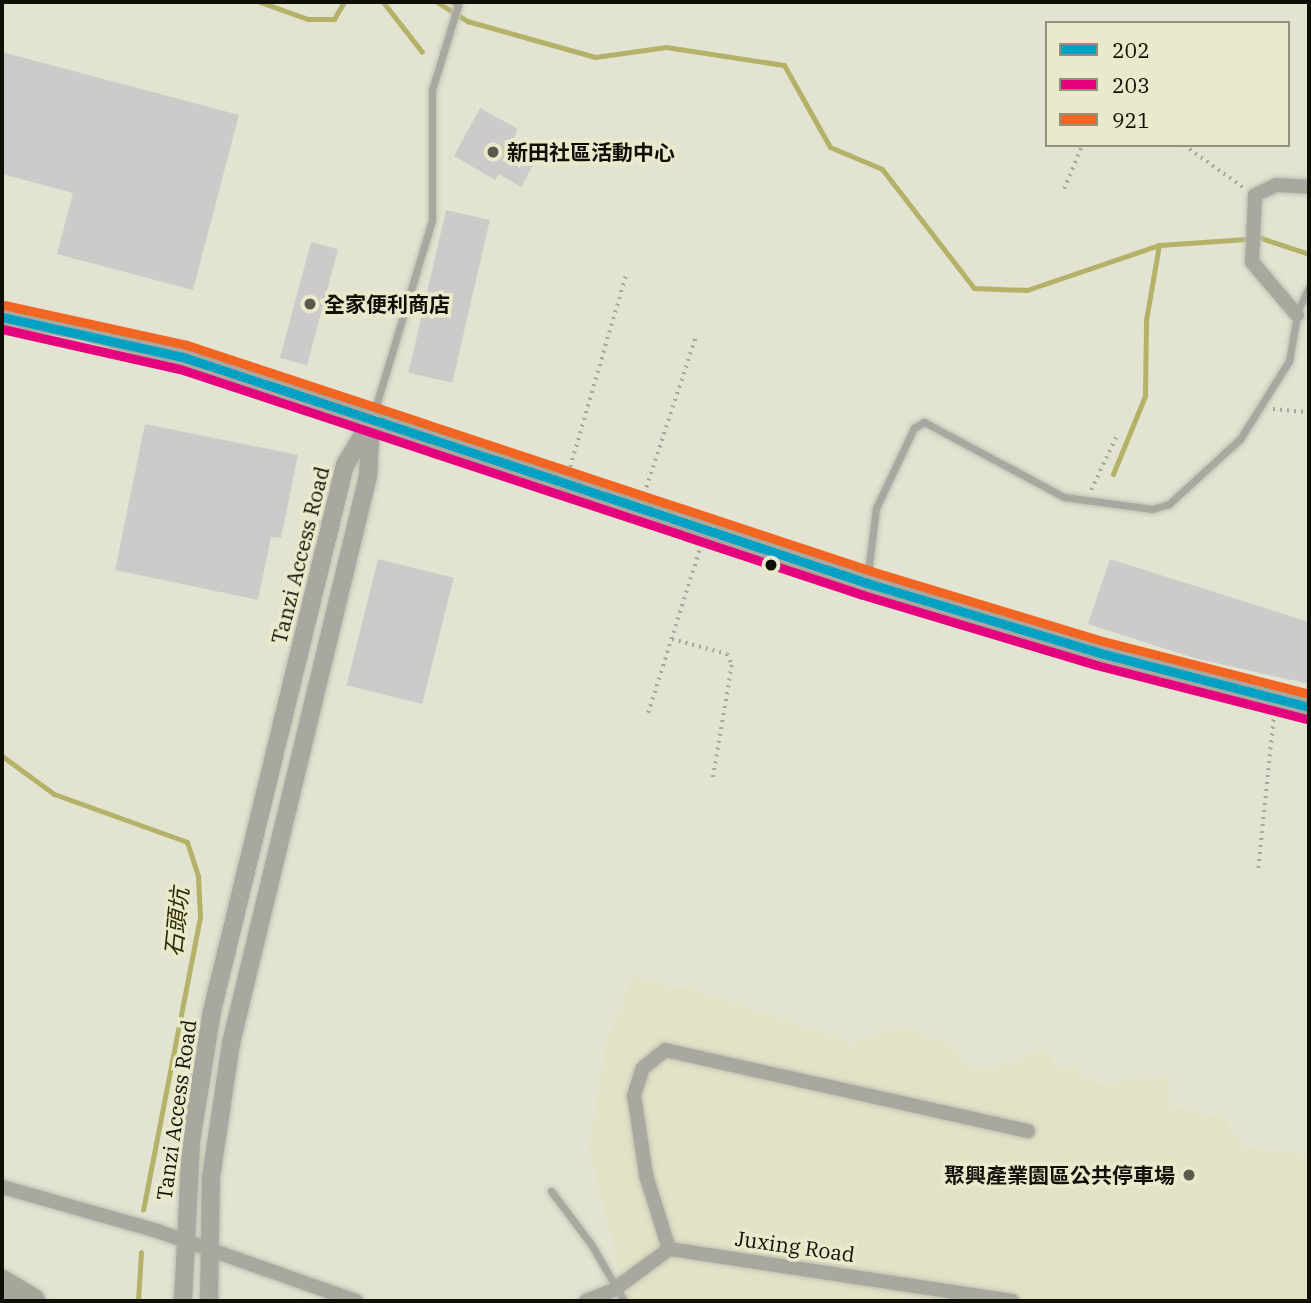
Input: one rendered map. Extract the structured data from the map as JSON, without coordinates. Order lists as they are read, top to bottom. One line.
{"streets":{"street":["Tanzi Access Road","Juxing Road"]},"water":["石頭坑"],"places":["新田社區活動中心","全家便利商店","聚興產業園區公共停車場"],"lines":["transit line 921","transit line 202","transit line 203"],"legend":["202","203","921"]}
